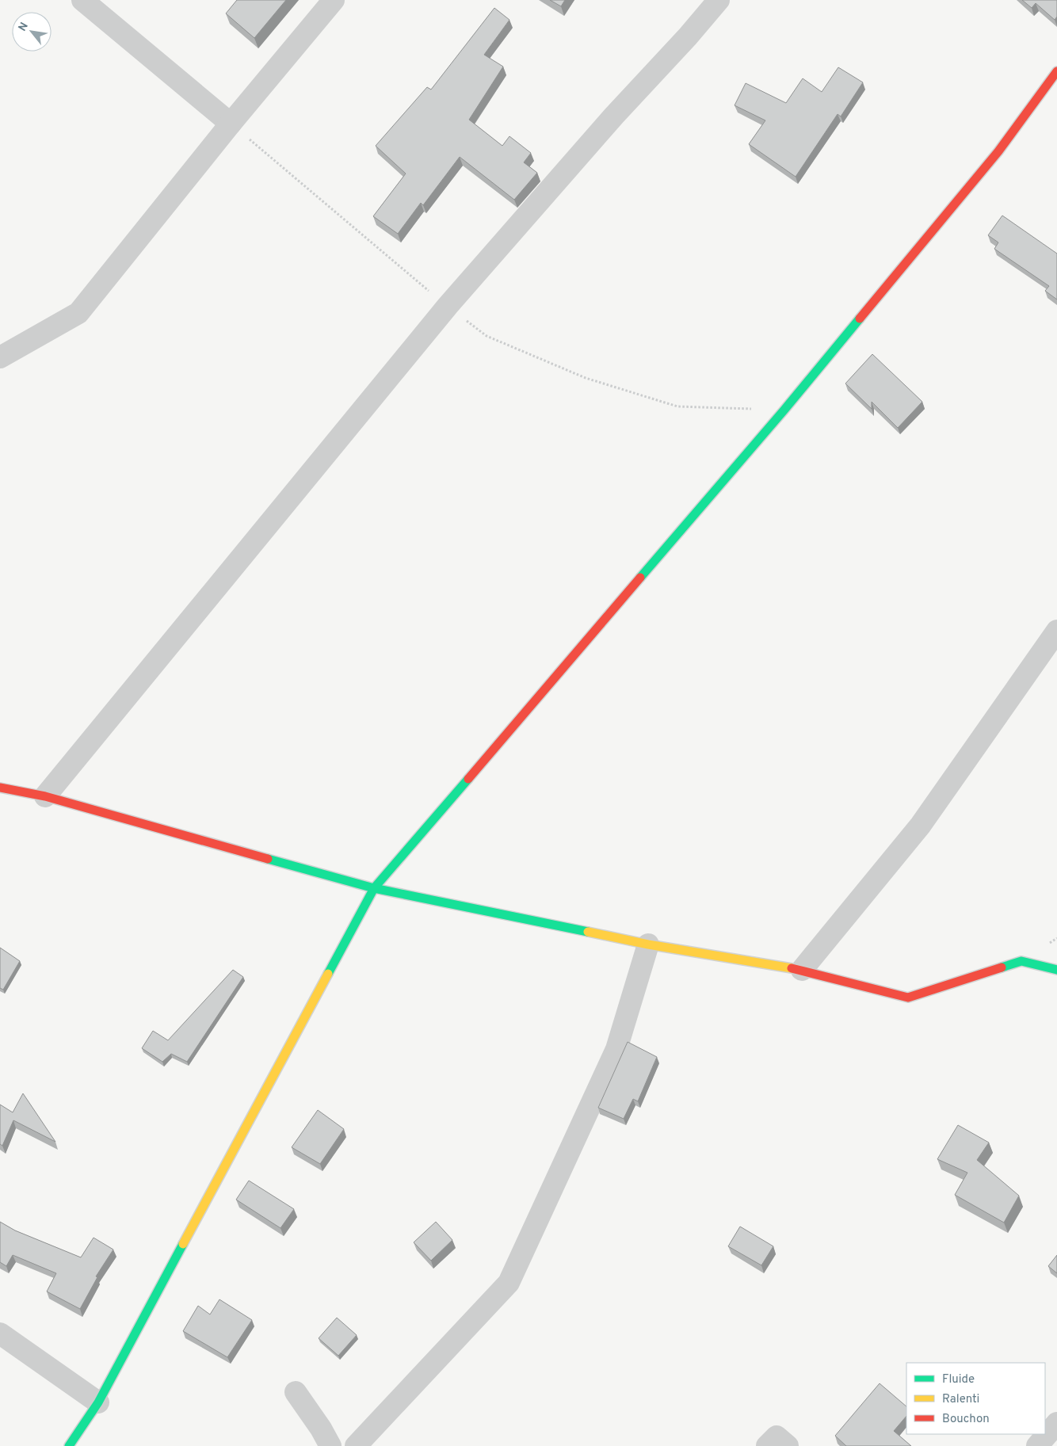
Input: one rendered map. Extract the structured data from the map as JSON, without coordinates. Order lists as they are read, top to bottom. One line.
{"legend":["Fluide","Ralenti","Bouchon"],"north":"top left"}
